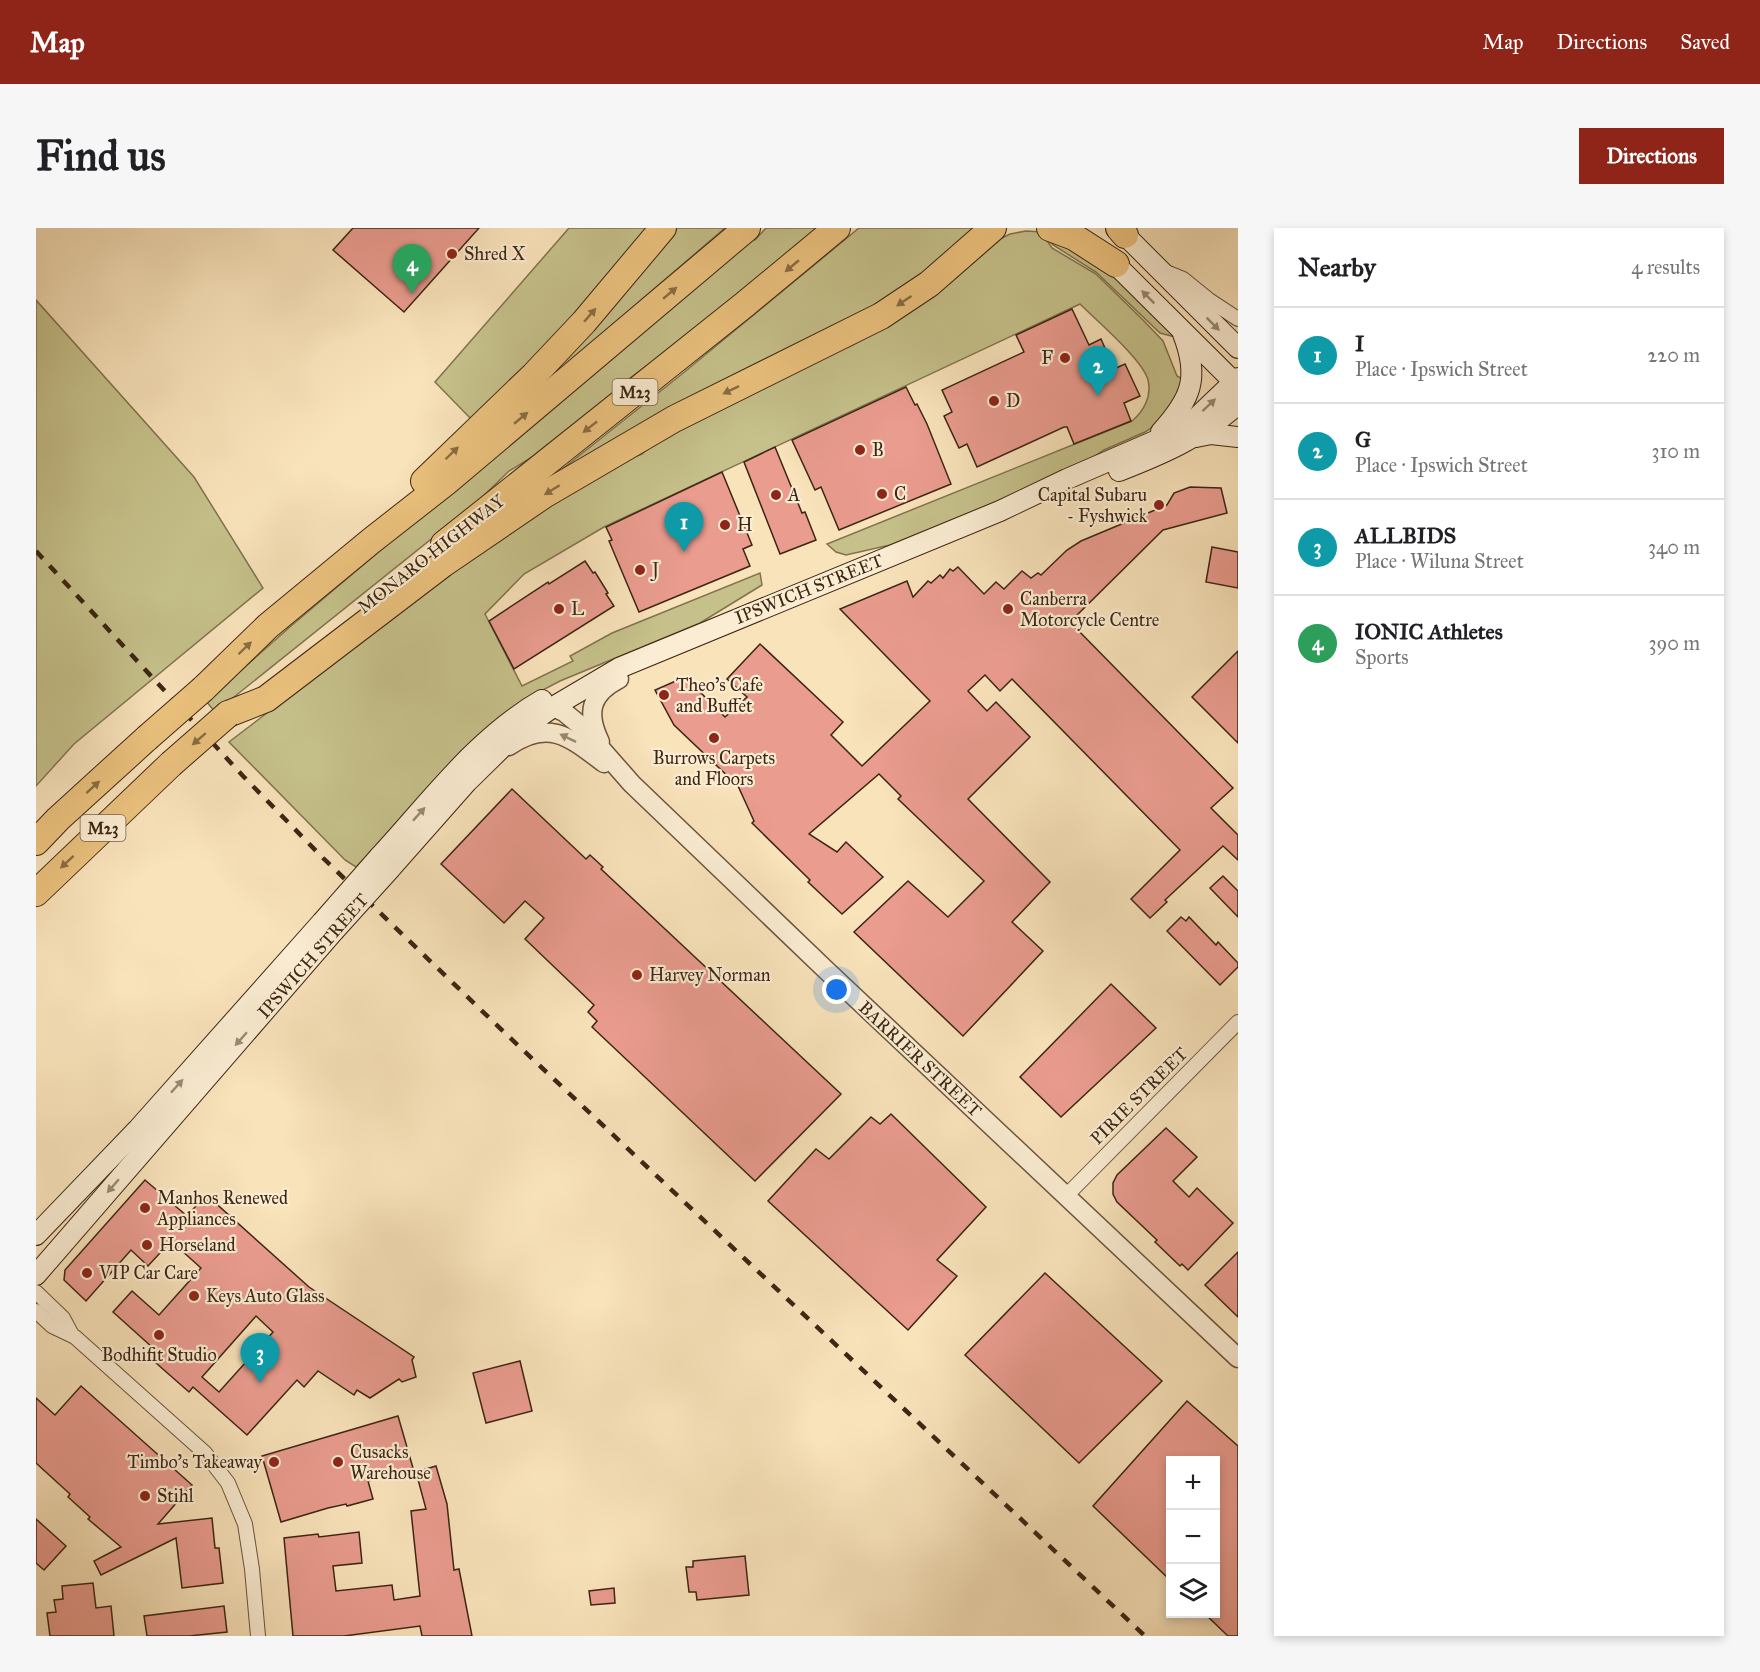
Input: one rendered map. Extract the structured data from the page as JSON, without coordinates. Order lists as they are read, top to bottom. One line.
{"streets":{"highway":["M23","MONARO HIGHWAY"],"main road":["IPSWICH STREET"],"street":["BARRIER STREET","PIRIE STREET"]},"crossings":[["IPSWICH STREET","BARRIER STREET"],["BARRIER STREET","PIRIE STREET"]],"places":["Shred X","F","D","B","C","A","Capital Subaru - Fyshwick","H","J","L","Canberra Motorcycle Centre","Theo's Cafe and Buffet","Burrows Carpets and Floors","Harvey Norman","Manhos Renewed Appliances","Horseland","VIP Car Care","Keys Auto Glass","Bodhifit Studio","Timbo’s Takeaway","Cusacks Warehouse","Stihl"],"page":{"header":"Map","nav":["Map","Directions","Saved"],"buttons":"Directions","title":"Find us","heading":["Nearby","4 results"],"pins":["4","2","1","3"],"list":[{"mark":"1","name":"I","note":"Place · Ipswich Street","value":"220 m"},{"mark":"2","name":"G","note":"Place · Ipswich Street","value":"310 m"},{"mark":"3","name":"ALLBIDS","note":"Place · Wiluna Street","value":"340 m"},{"mark":"4","name":"IONIC Athletes","note":"Sports","value":"390 m"}],"map_buttons":["+","−"]}}
